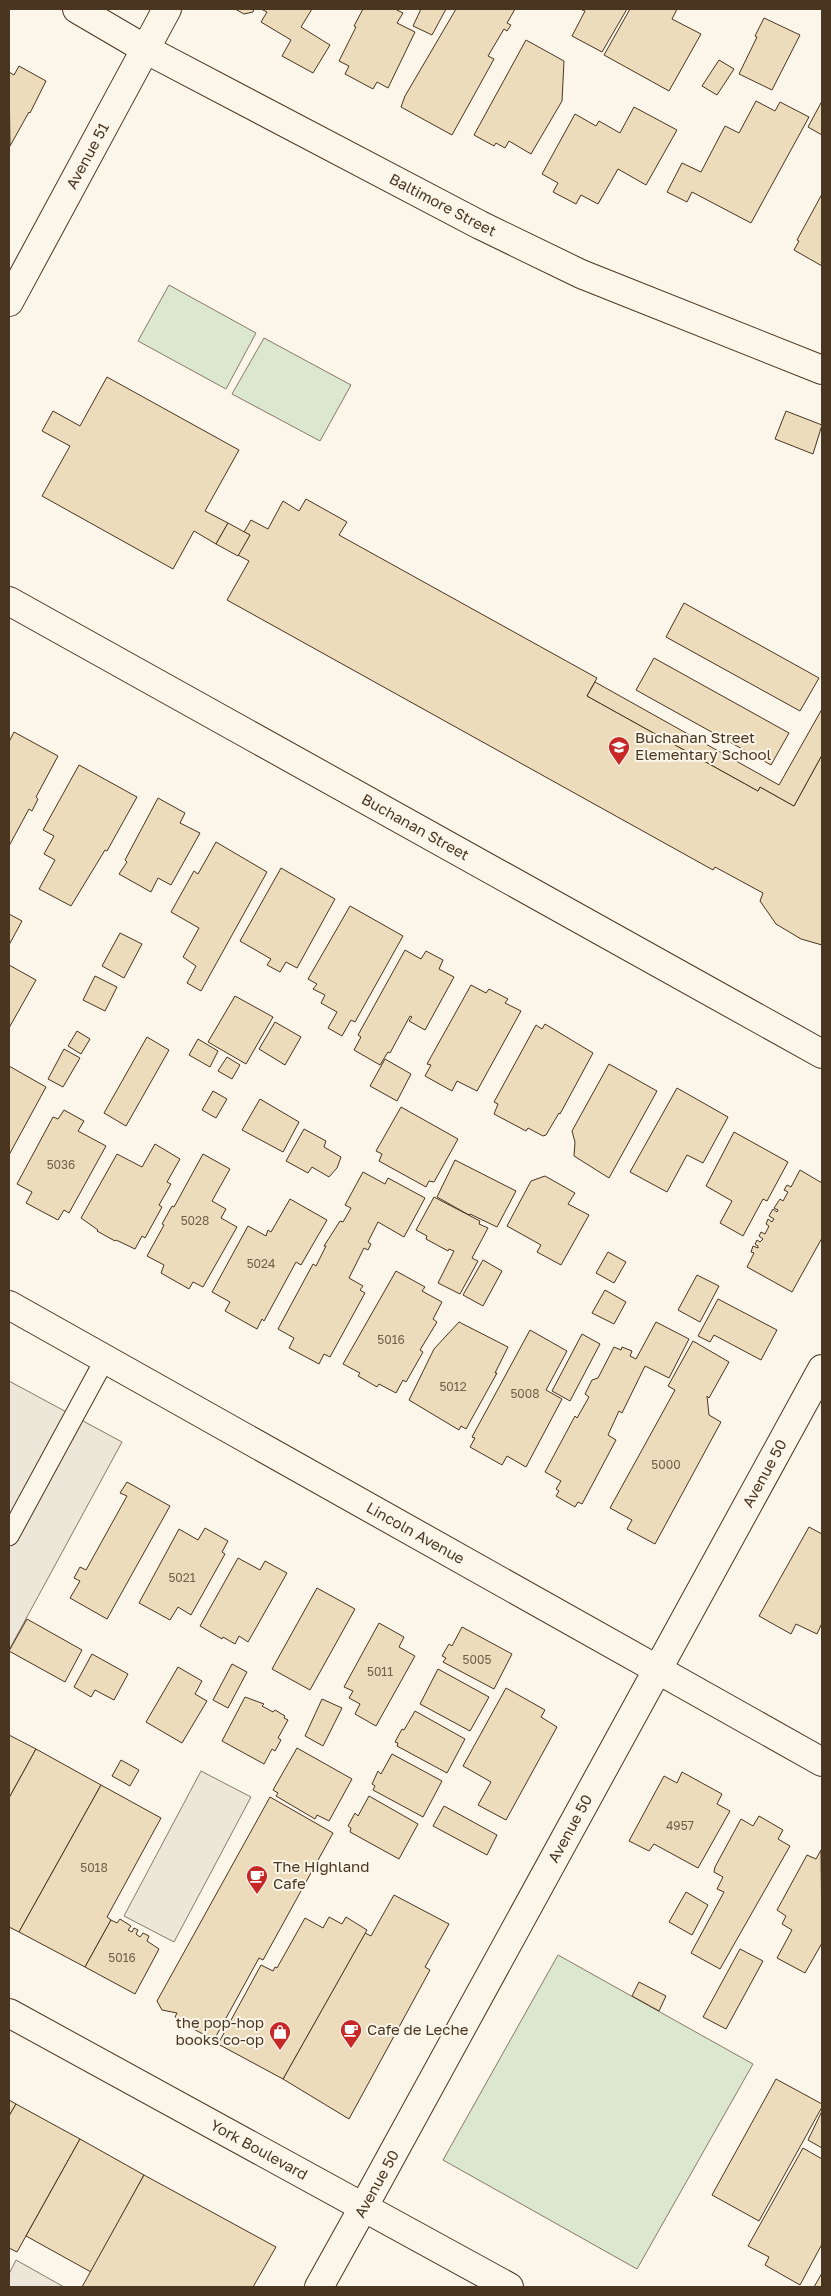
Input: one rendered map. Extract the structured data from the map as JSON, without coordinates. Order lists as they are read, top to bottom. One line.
{"streets":{"street":["Avenue 51","Baltimore Street","Buchanan Street","Avenue 50","Lincoln Avenue","York Boulevard"]},"crossings":[["Avenue 51","Baltimore Street"],["Avenue 50","Lincoln Avenue"],["Avenue 50","York Boulevard"]],"places":{"school or university":["Buchanan Street Elementary School"],"cafe":["The Highland Cafe","Cafe de Leche"],"shop":["the pop-hop books co-op"]},"house_numbers":["5036","5028","5024","5016","5012","5008","5000","5021","5005","5011","4957","5018","5016"]}
